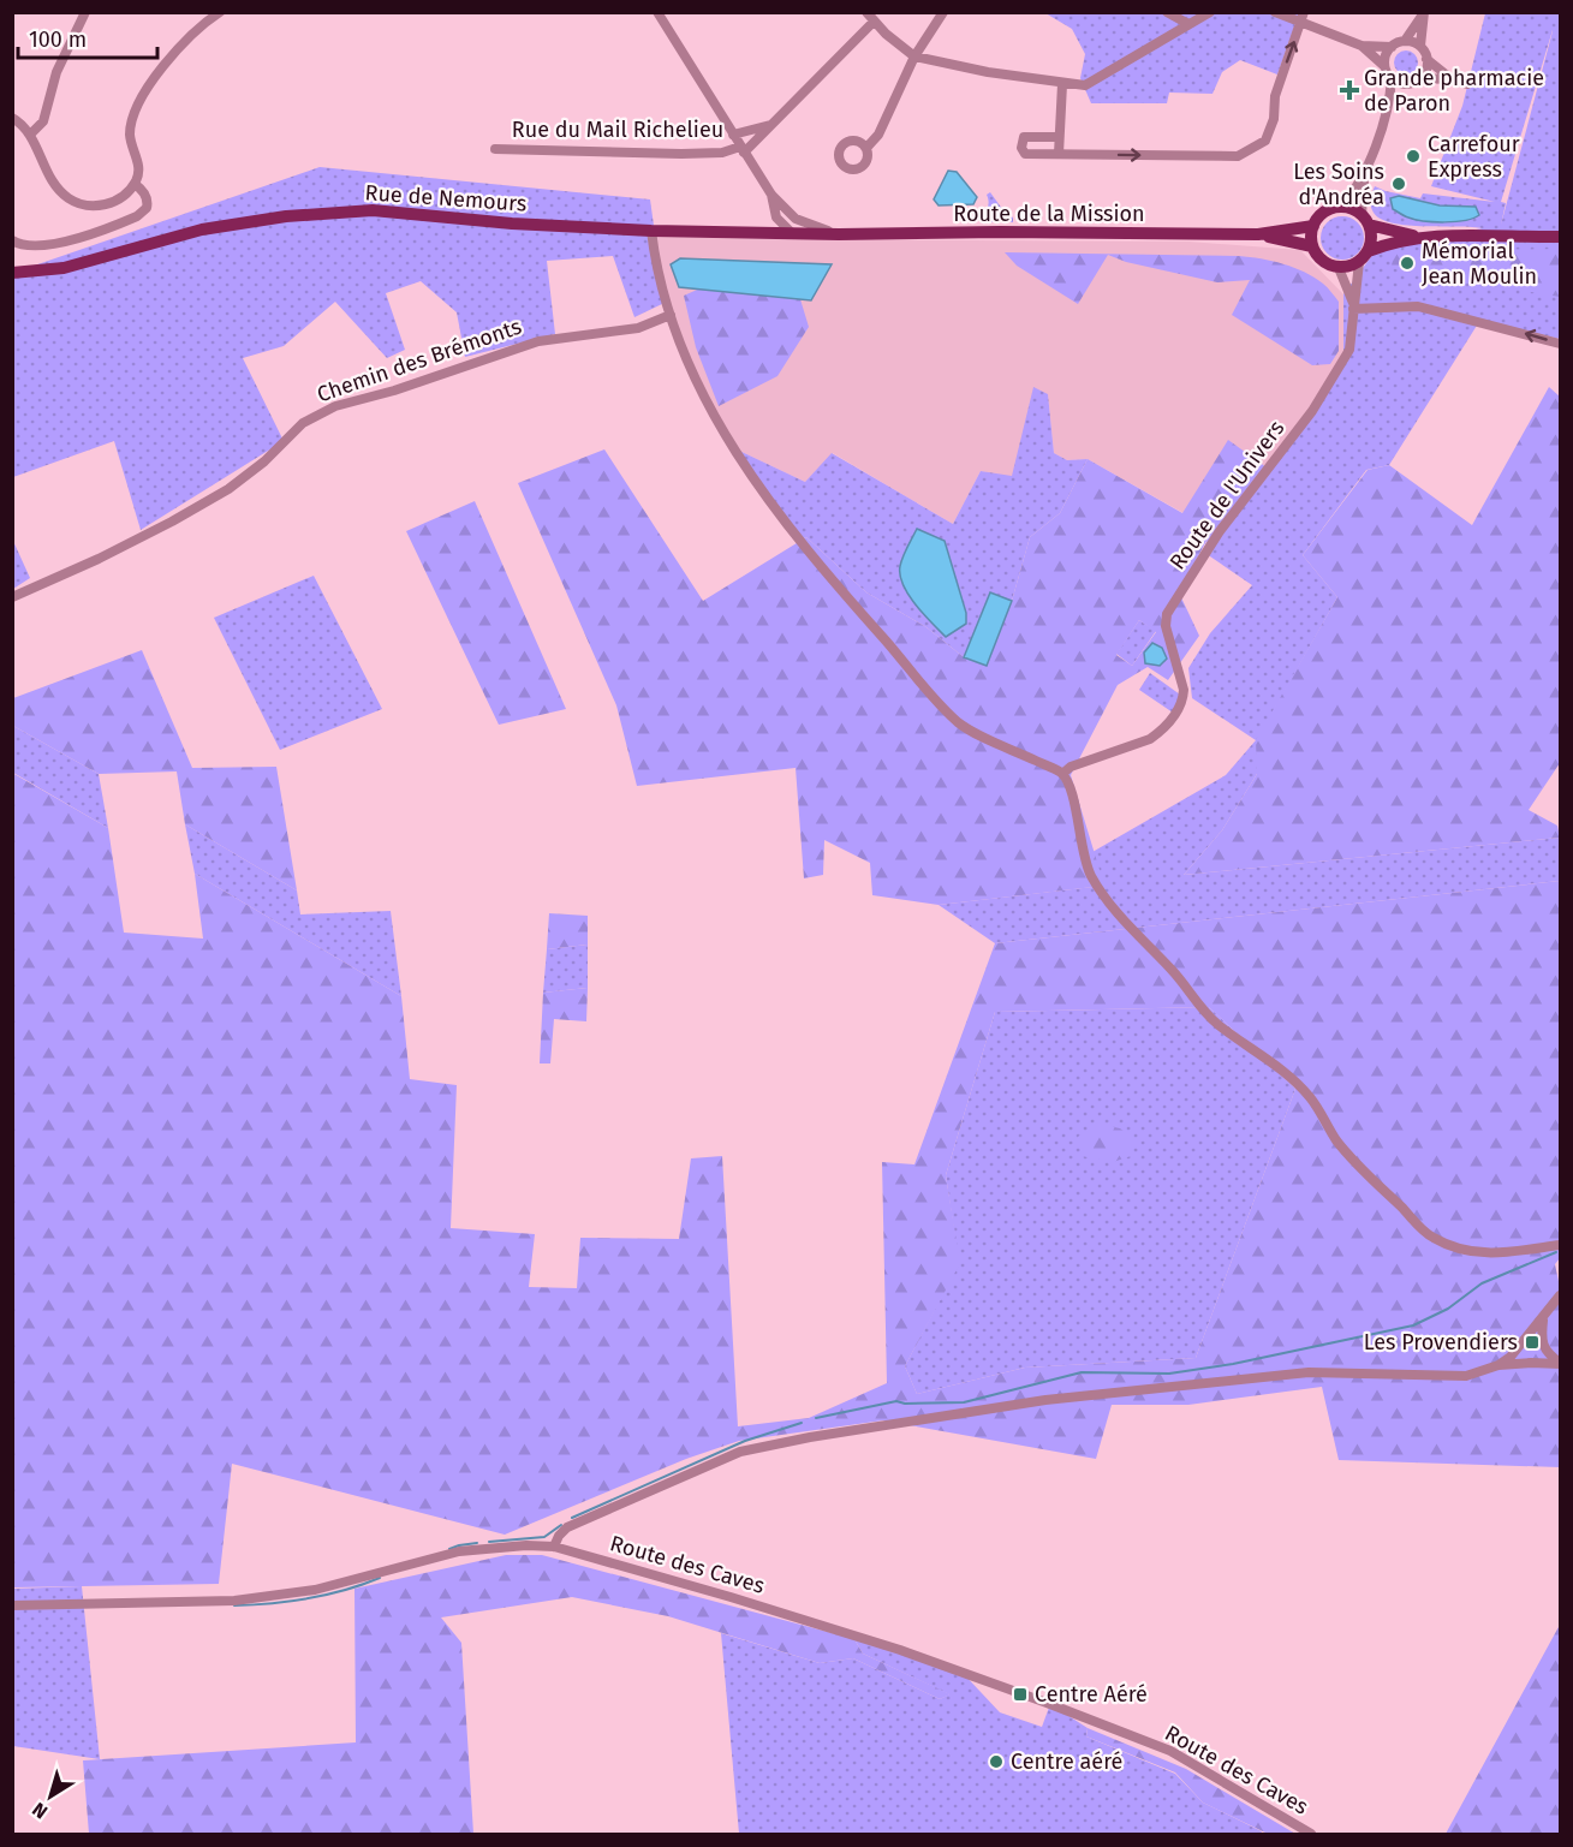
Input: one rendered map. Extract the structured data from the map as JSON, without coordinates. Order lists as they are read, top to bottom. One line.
{"streets":{"main road":["Rue de Nemours","Route de la Mission"],"street":["Rue du Mail Richelieu","Chemin des Brémonts","Route de l'Univers","Route des Caves"]},"crossings":[["Rue de Nemours","Route de la Mission"]],"places":{"health":["Grande pharmacie de Paron"],"other":["Carrefour Express","Les Soins d'Andréa","Mémorial Jean Moulin","Centre aéré"],"transit":["Les Provendiers","Centre Aéré"]},"scale_bar":"100 m","north":"bottom left"}
